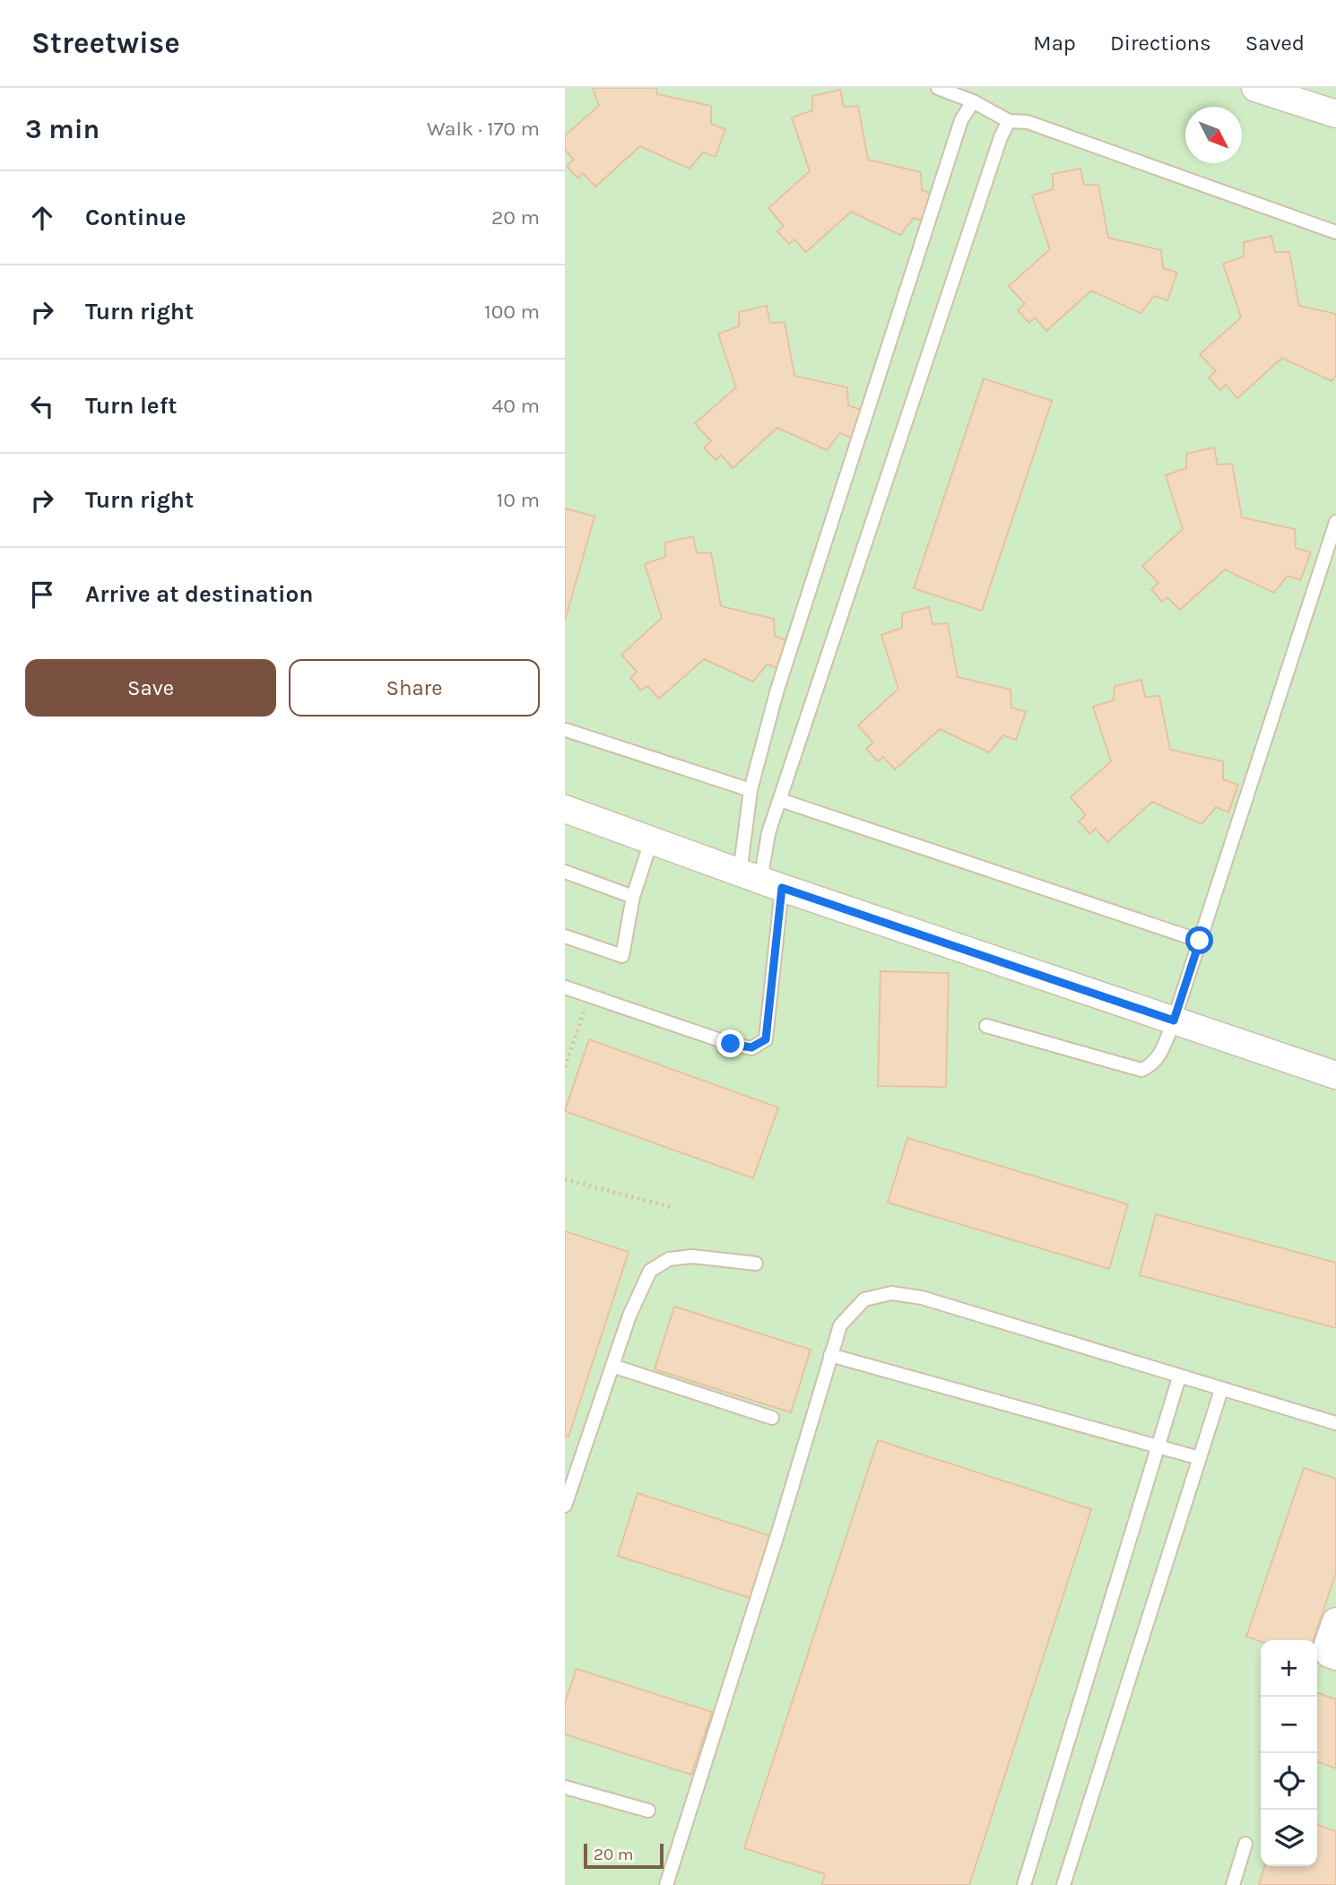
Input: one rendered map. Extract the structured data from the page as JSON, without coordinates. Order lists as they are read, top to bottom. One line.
{"scale_bar":"20 m","north":"bottom right","page":{"header":"Streetwise","nav":["Map","Directions","Saved"],"heading":["3 min","Walk · 170 m"],"list":[["Continue","20 m"],["Turn right","100 m"],["Turn left","40 m"],["Turn right","10 m"],"Arrive at destination"],"buttons":["Save","Share"],"map_buttons":["+","−"],"scale":"20 m"}}
